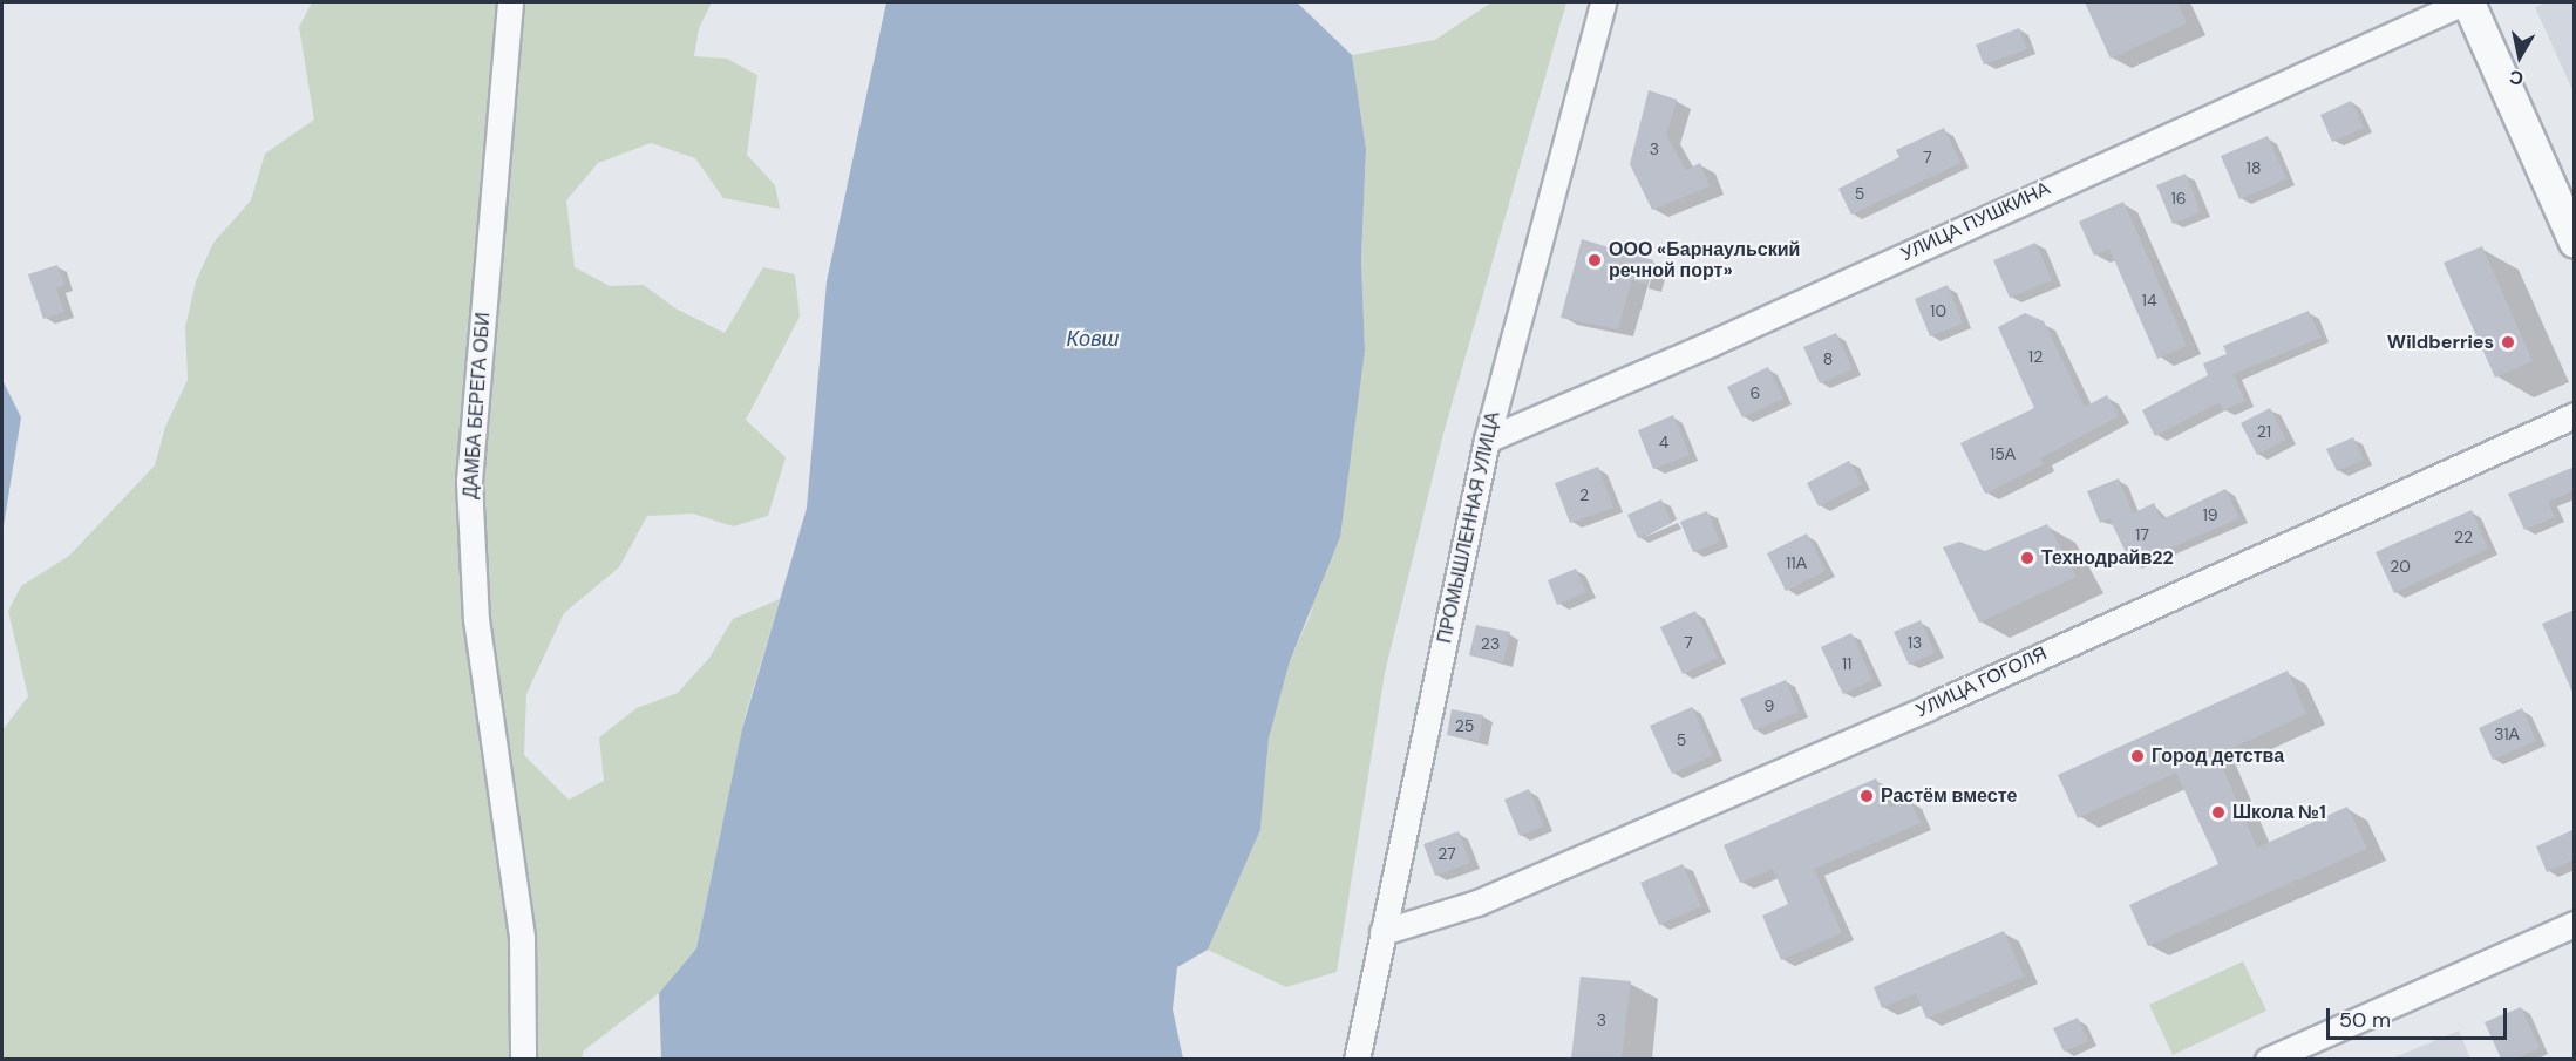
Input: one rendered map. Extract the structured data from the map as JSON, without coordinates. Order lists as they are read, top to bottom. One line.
{"streets":{"street":["УЛИЦА ПУШКИНА","ДАМБА БЕРЕГА ОБИ","ПРОМЫШЛЕННАЯ УЛИЦА","УЛИЦА ГОГОЛЯ"]},"crossings":[["УЛИЦА ПУШКИНА","ПРОМЫШЛЕННАЯ УЛИЦА"],["ПРОМЫШЛЕННАЯ УЛИЦА","УЛИЦА ГОГОЛЯ"]],"water":["Ковш"],"places":["ООО «Барнаульский речной порт»","Wildberries","Технодрайв22","Город детства","Растём вместе","Школа №1"],"house_numbers":["3","7","18","5","16","14","10","12","8","6","21","4","15А","2","19","17","22","11А","20","7","13","23","11","9","25","31А","5","27","3"],"scale_bar":"50 m","north":"bottom"}
